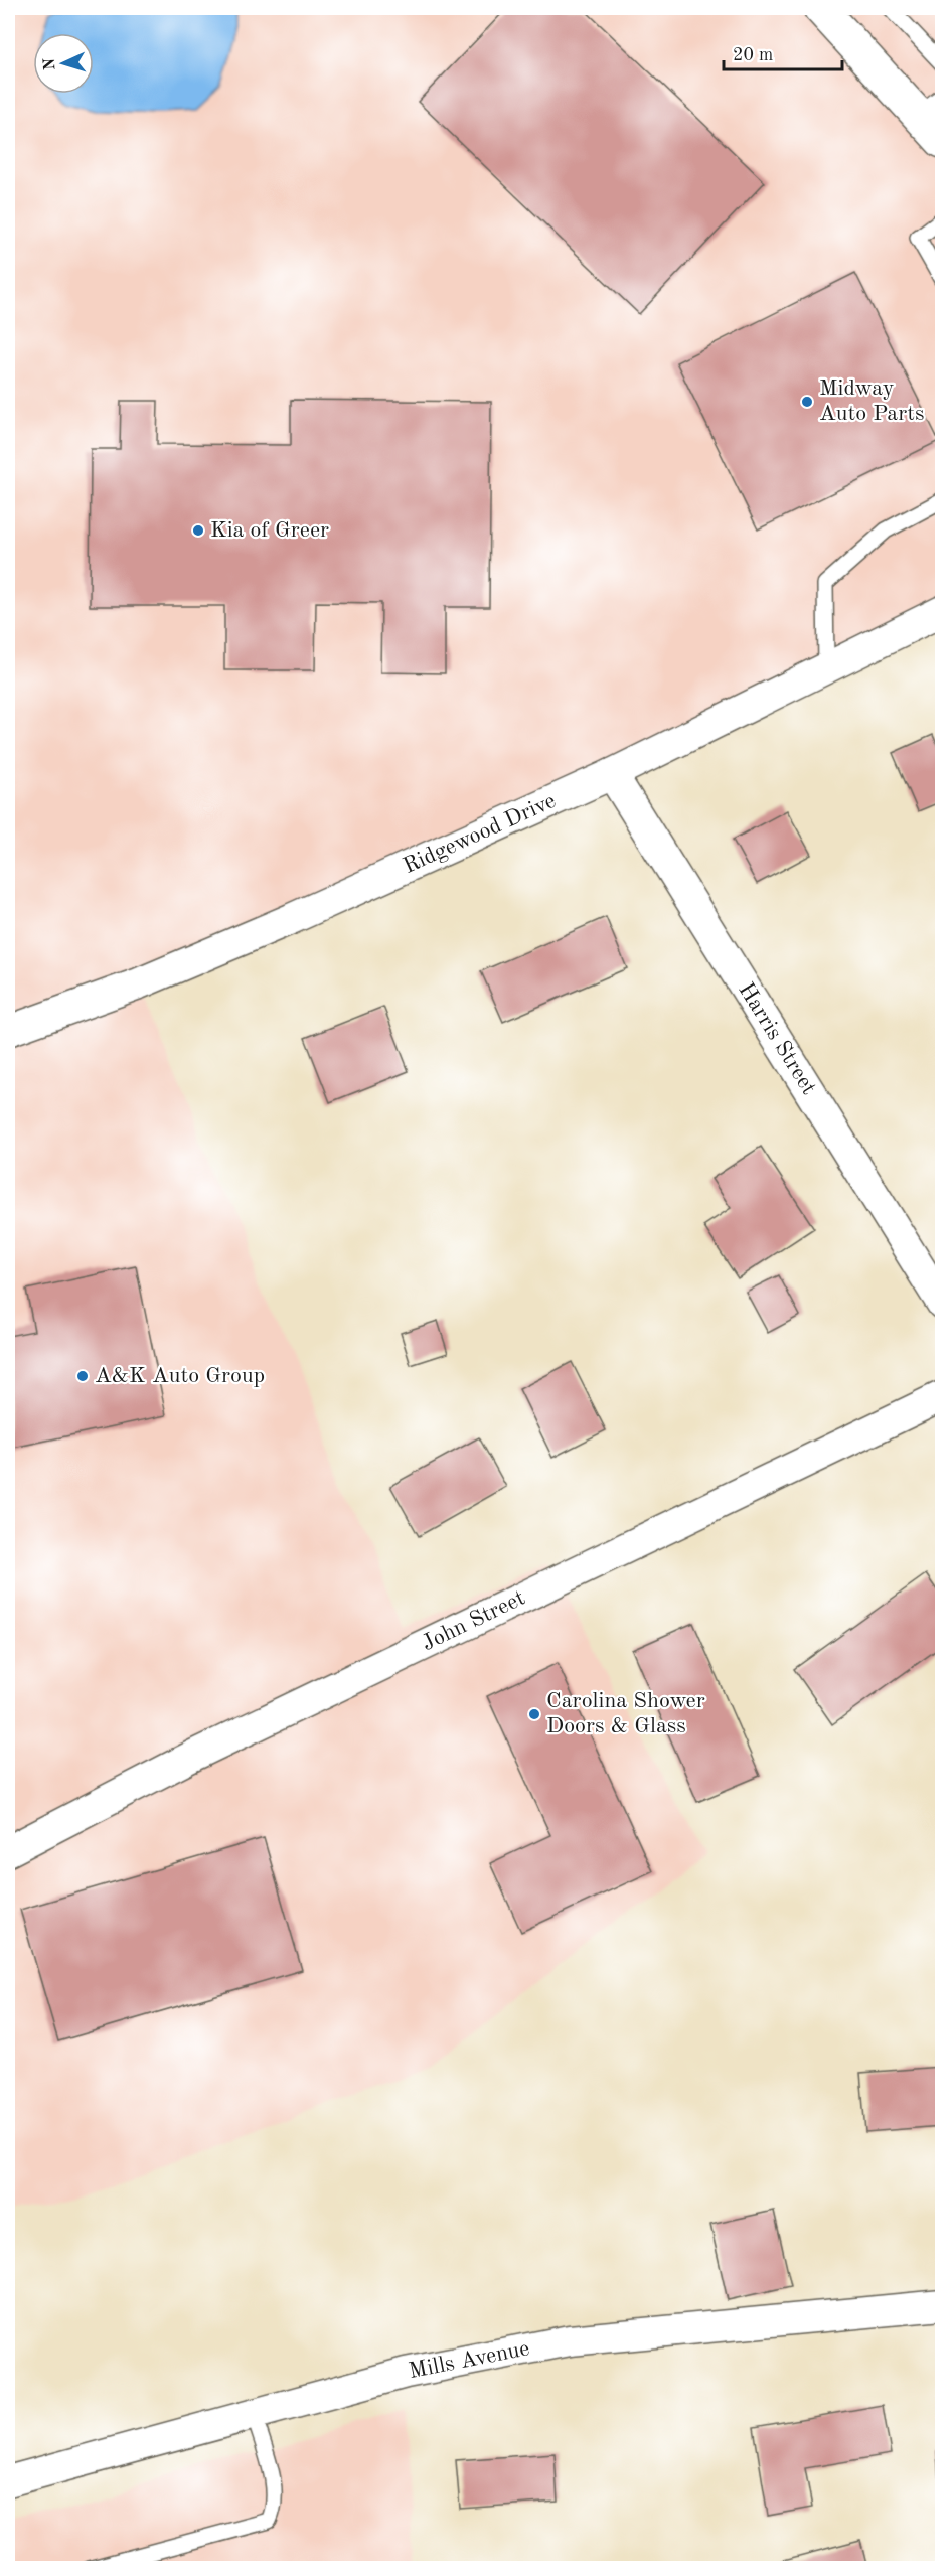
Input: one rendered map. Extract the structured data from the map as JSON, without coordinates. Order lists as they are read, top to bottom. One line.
{"streets":{"street":["Ridgewood Drive","Harris Street","John Street","Mills Avenue"]},"crossings":[["Ridgewood Drive","Harris Street"]],"places":["Midway Auto Parts","Kia of Greer","A&K Auto Group","Carolina Shower Doors & Glass"],"scale_bar":"20 m","north":"left"}
